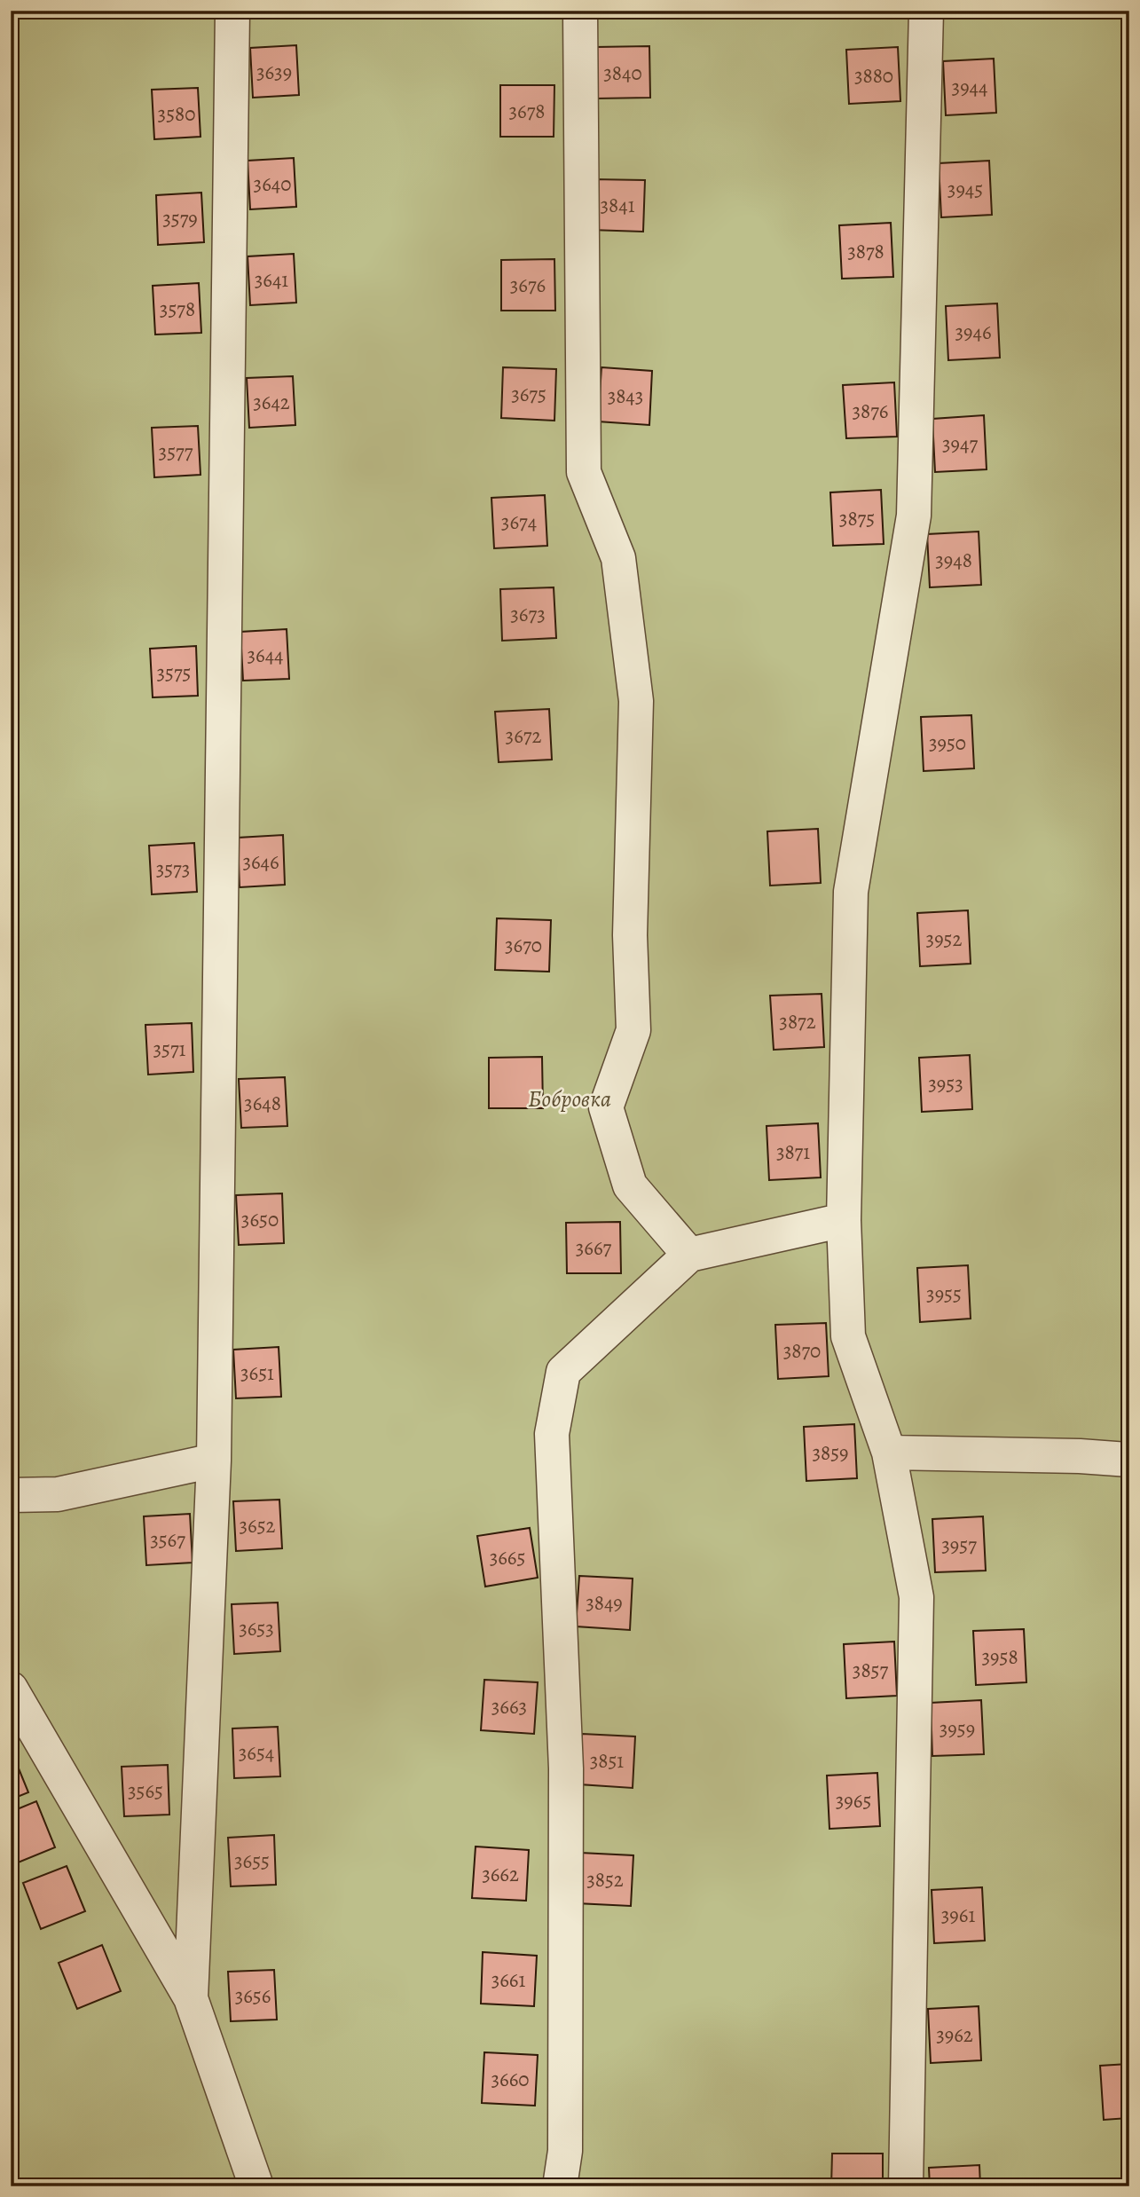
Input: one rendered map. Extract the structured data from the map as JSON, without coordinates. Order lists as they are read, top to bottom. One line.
{"parks":["Бобровка"],"house_numbers":["3639","3840","3880","3944","3678","3580","3640","3945","3841","3579","3878","3641","3676","3578","3946","3675","3843","3642","3876","3947","3577","3875","3674","3948","3673","3644","3575","3672","3950","3646","3573","3952","3670","3872","3571","3953","3648","3871","3650","3667","3955","3870","3651","3859","3652","3567","3957","3665","3849","3653","3958","3857","3663","3959","3654","3851","3565","3965","3655","3662","3852","3961","3661","3656","3962","3660"]}
